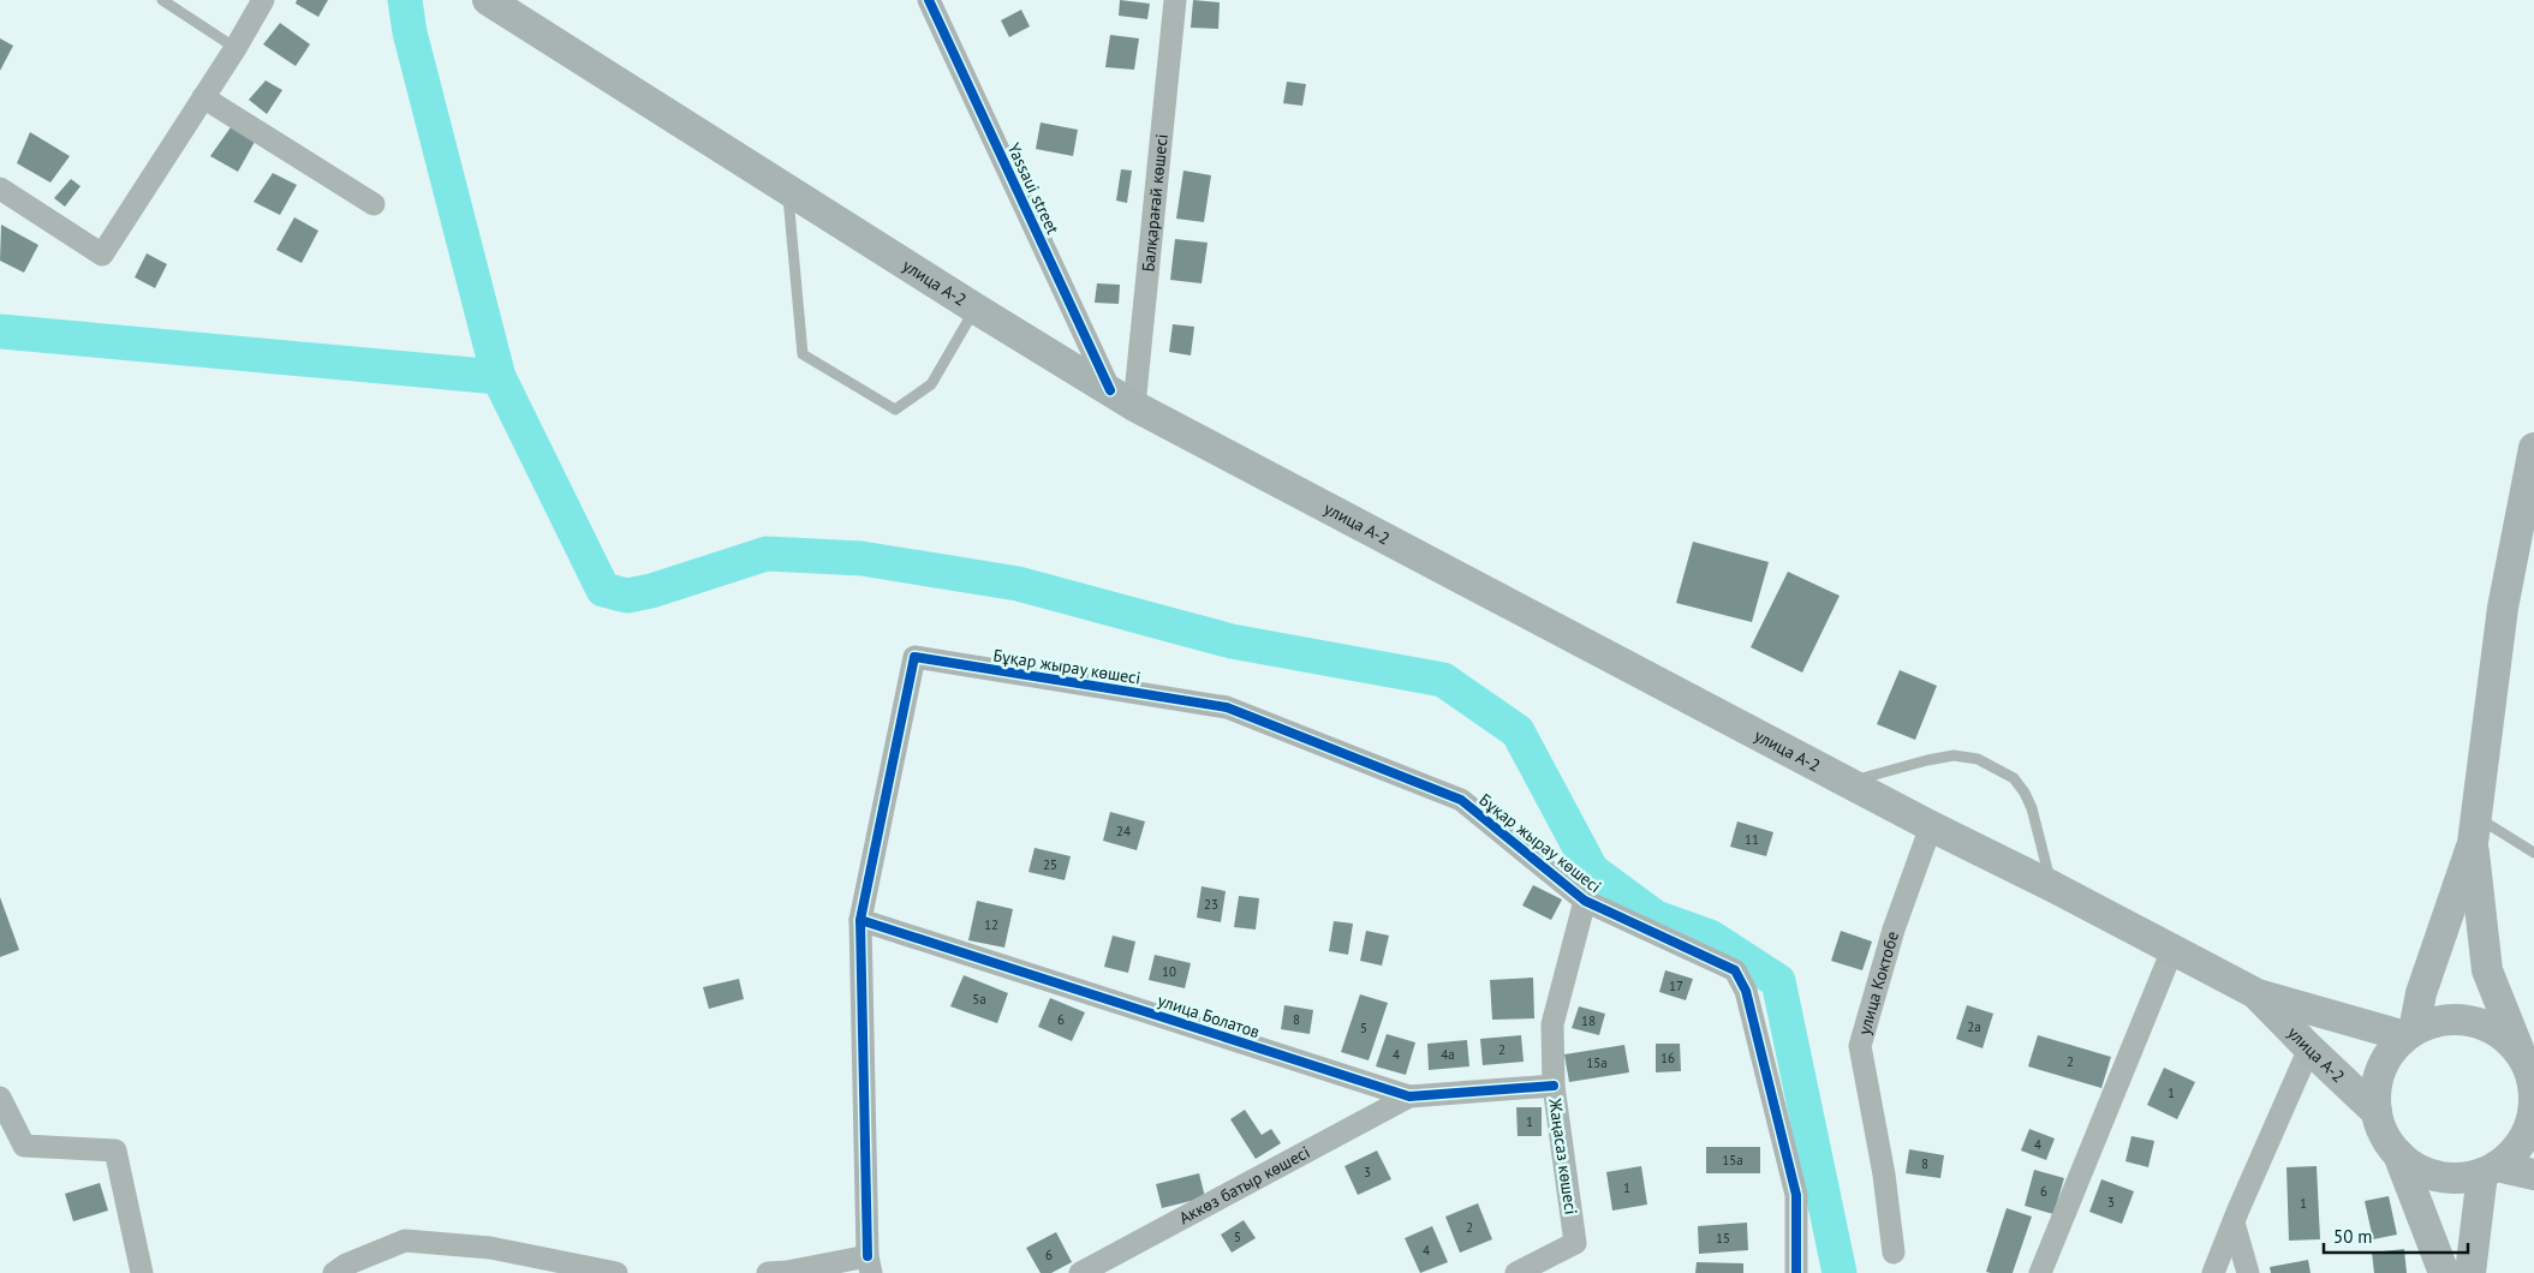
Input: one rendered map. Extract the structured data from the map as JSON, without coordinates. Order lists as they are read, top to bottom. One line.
{"streets":{"main road":["улица А-2"],"street":["Yassaui street","Балқарағай көшесі","Бұқар жырау көшесі","улица Коктобе","улица Болатов","Жаңасаз көшесі","Аккөз батыр көшесі"]},"crossings":[["Yassaui street","Балқарағай көшесі"],["Yassaui street","улица А-2"],["Балқарағай көшесі","улица А-2"],["улица А-2","улица Коктобе"],["Бұқар жырау көшесі","улица Болатов"],["Бұқар жырау көшесі","Жаңасаз көшесі"],["улица Болатов","Жаңасаз көшесі"],["улица Болатов","Аккөз батыр көшесі"]],"house_numbers":["24","11","25","23","12","10","17","5а","6","8","18","2а","5","2","4","4а","16","2","15а","1","1","4","15а","8","3","1","6","3","1","2","5","15","4","6"],"scale_bar":"50 m"}
